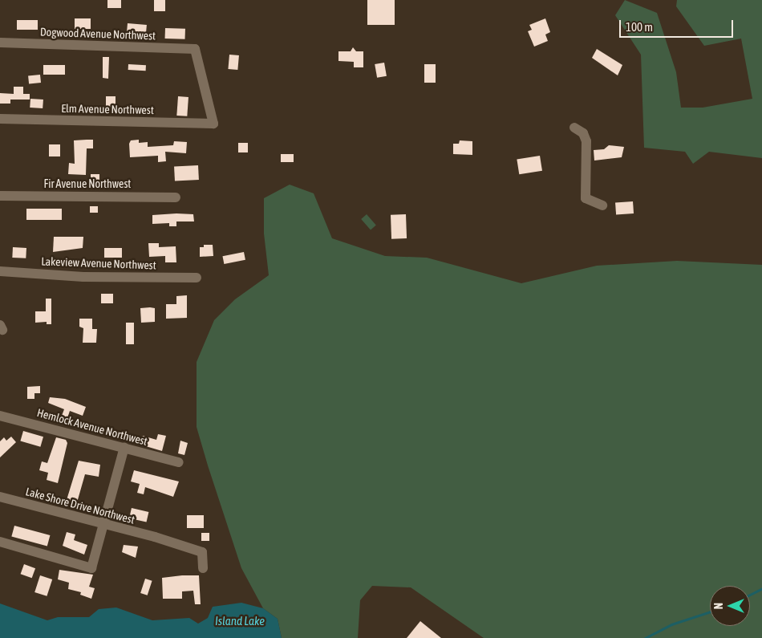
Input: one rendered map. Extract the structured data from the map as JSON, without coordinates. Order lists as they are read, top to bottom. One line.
{"streets":{"street":["Dogwood Avenue Northwest","Elm Avenue Northwest","Fir Avenue Northwest","Lakeview Avenue Northwest","Hemlock Avenue Northwest","Lake Shore Drive Northwest"]},"crossings":[["Dogwood Avenue Northwest","Elm Avenue Northwest"]],"water":["Island Lake"],"scale_bar":"100 m","north":"left"}
